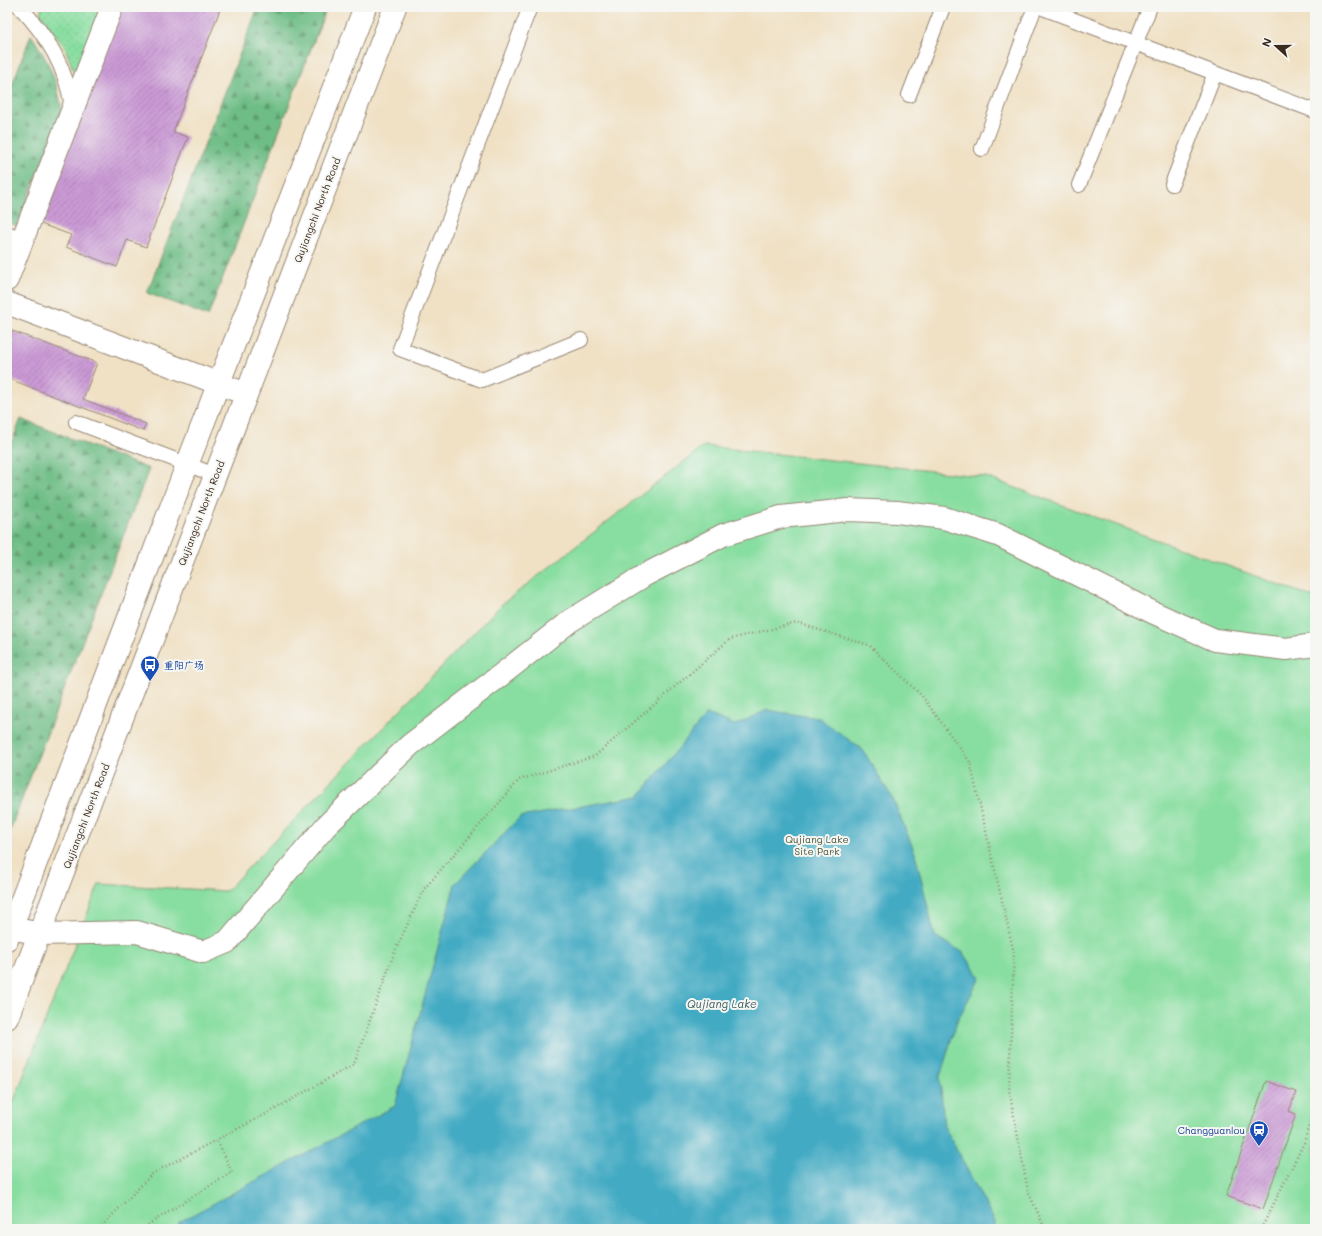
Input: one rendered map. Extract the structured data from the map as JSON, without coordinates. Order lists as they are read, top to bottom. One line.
{"streets":{"main road":["Qujiangchi North Road"]},"water":["Qujiang Lake"],"parks":["Qujiang Lake Site Park"],"places":{"bus stop":["重阳广场"],"station":["Changguanlou"]},"north":"left"}
